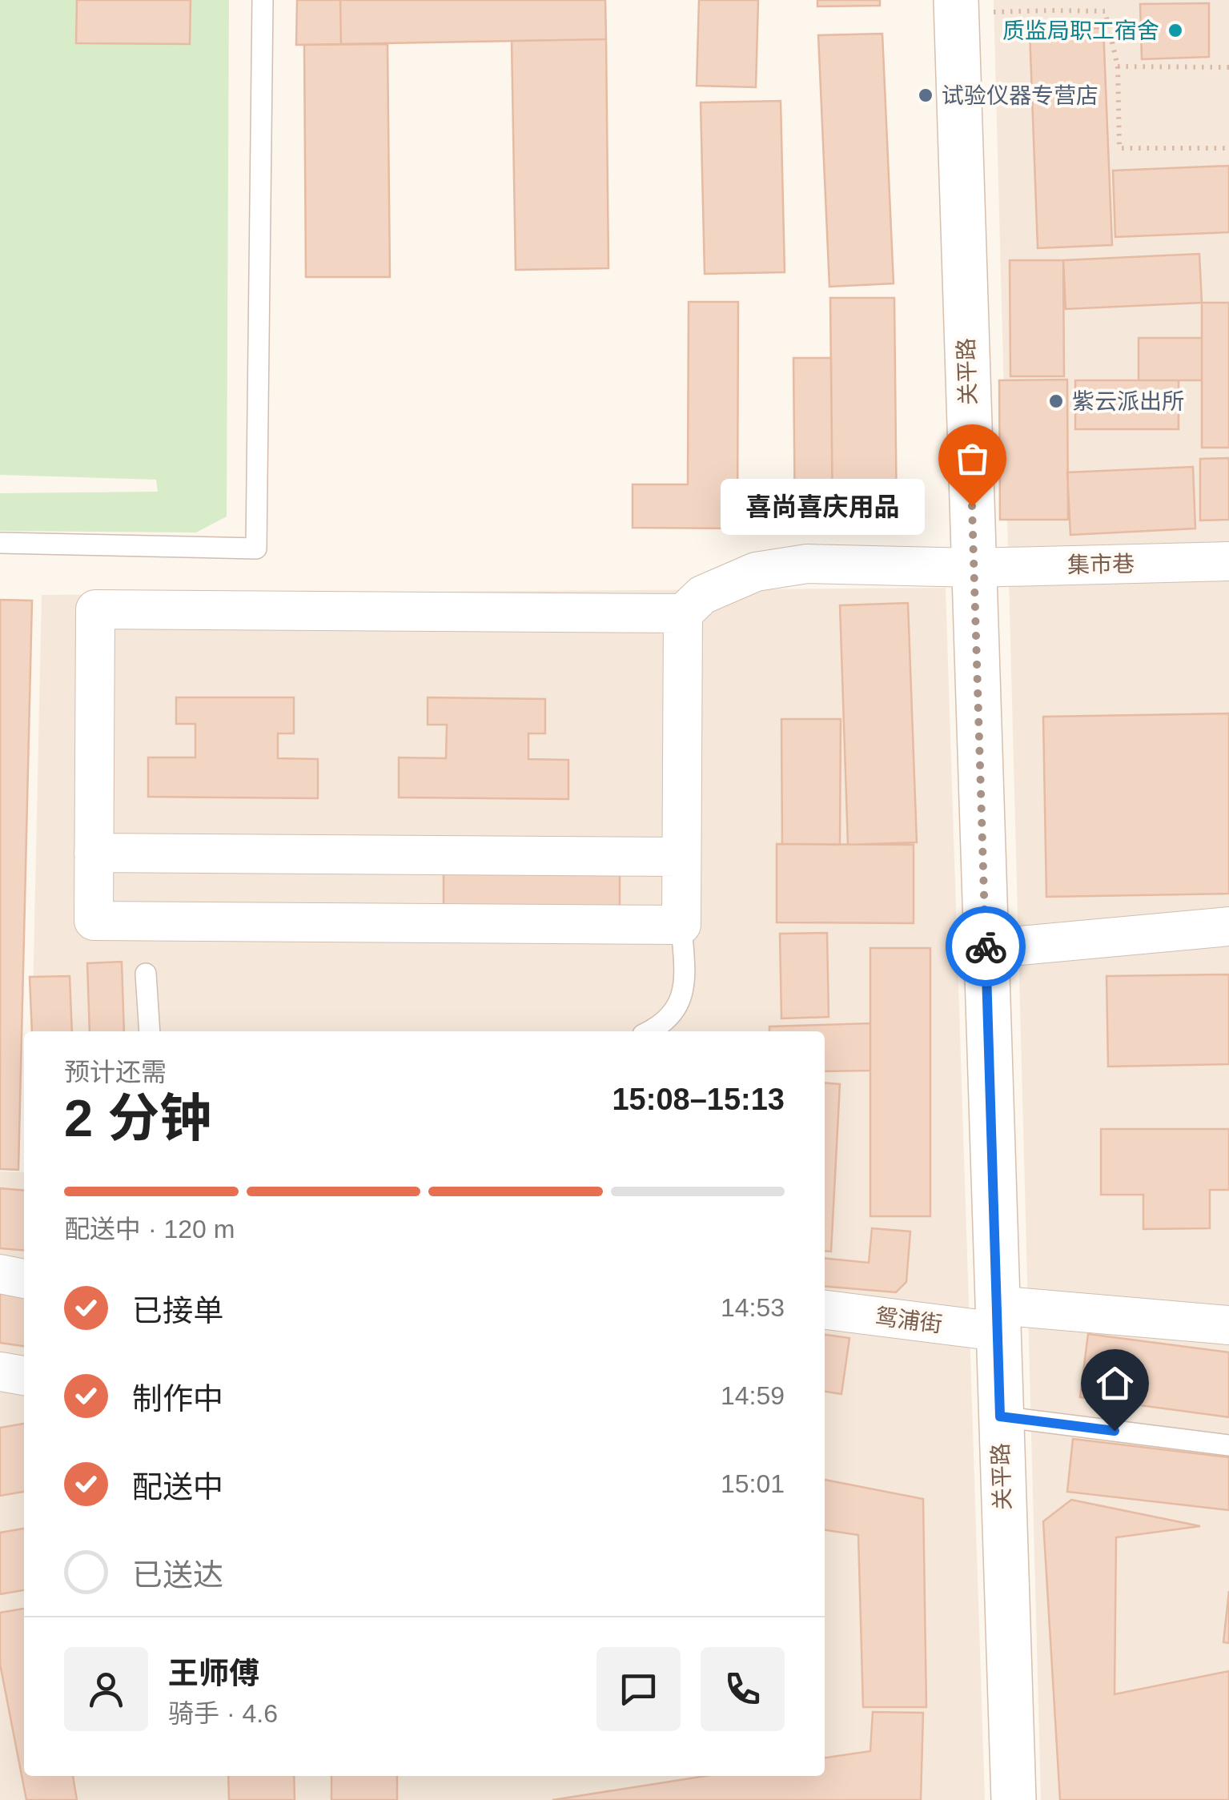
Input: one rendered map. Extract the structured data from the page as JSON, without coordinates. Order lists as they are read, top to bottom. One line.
{"streets":{"street":["关平路","集市巷","鸳浦街"]},"crossings":[["关平路","集市巷"],["关平路","鸳浦街"]],"places":["质监局职工宿舍","试验仪器专营店","紫云派出所","喜尚喜庆用品"],"page":{"bubble":"喜尚喜庆用品","heading":["2 分钟","预计还需","15:08–15:13"],"panel":["王师傅","骑手 · 4.6"],"bar":"配送中 · 120 m","list":[["已接单","14:53"],["制作中","14:59"],["配送中","15:01"],"已送达"]}}
